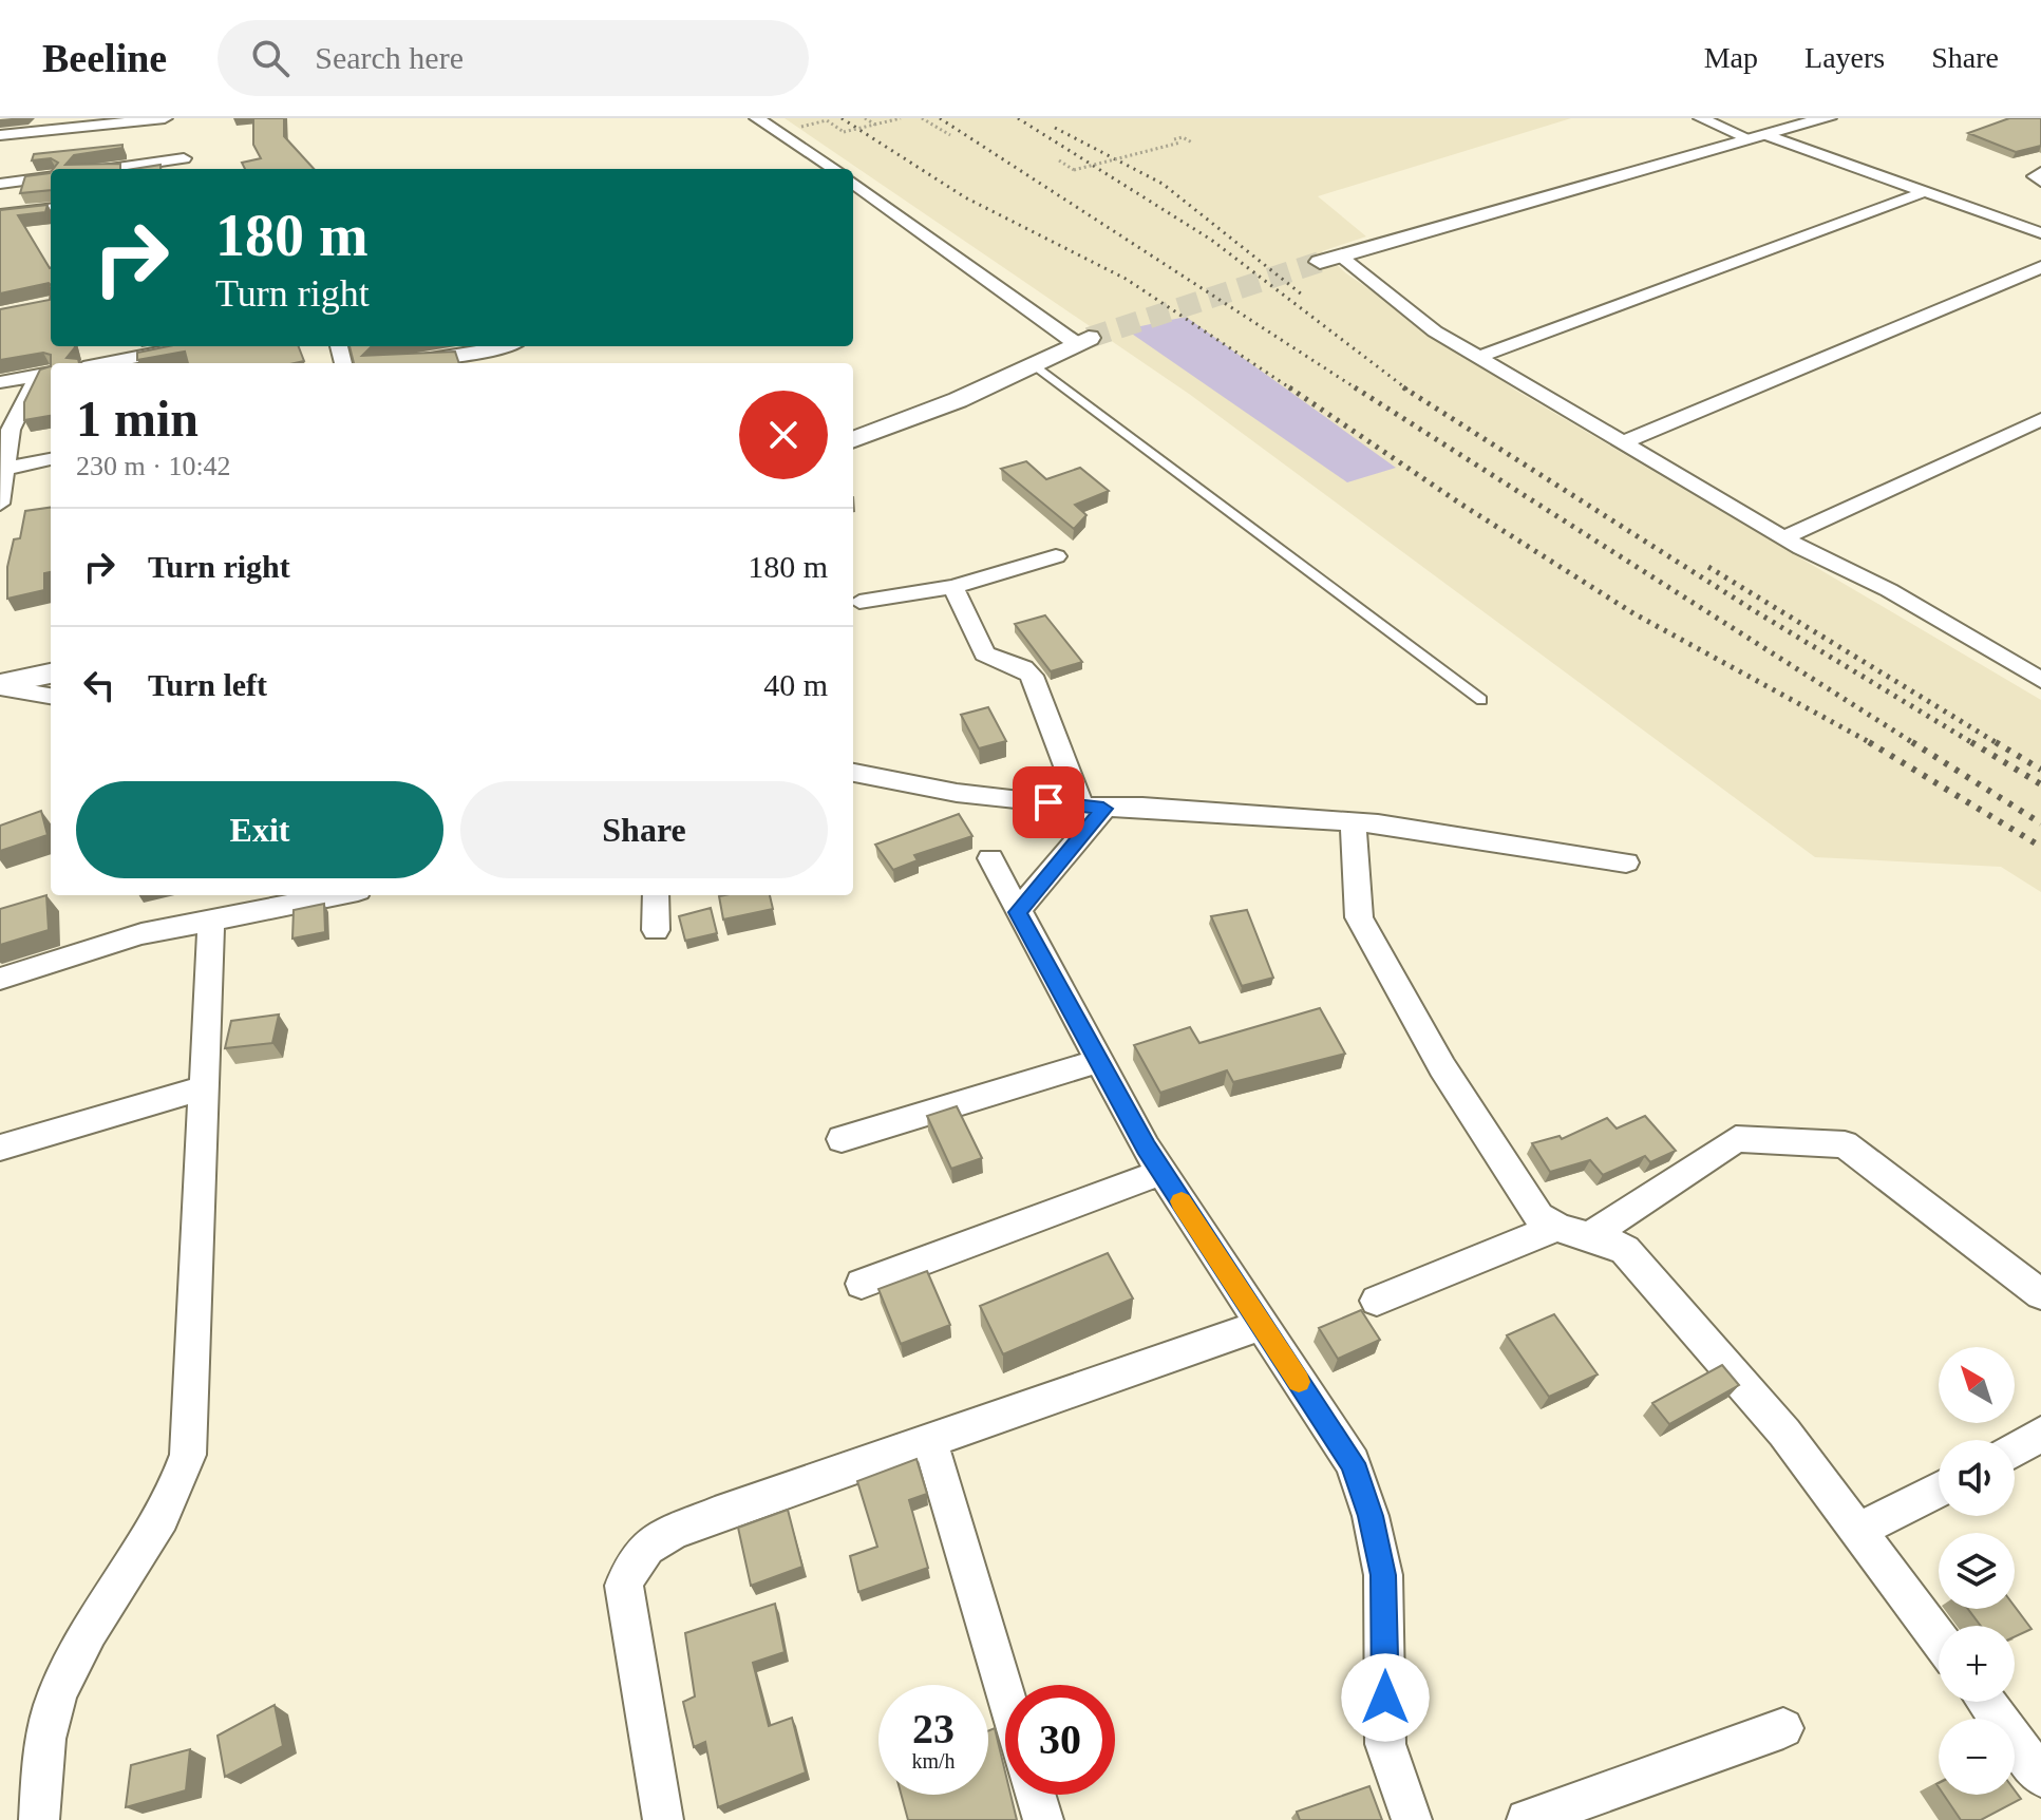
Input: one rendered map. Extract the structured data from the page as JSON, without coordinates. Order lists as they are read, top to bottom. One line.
{"north":"top left","page":{"header":"Beeline","search":"Search here","nav":["Map","Layers","Share"],"turn":["180 m","Turn right"],"heading":["1 min","230 m · 10:42"],"list":[{"name":"Turn right","value":"180 m"},{"name":"Turn left","value":"40 m"}],"buttons":["Exit","Share"],"map_buttons":["+","−"],"speed":"23 km/h","limit":"30"}}
